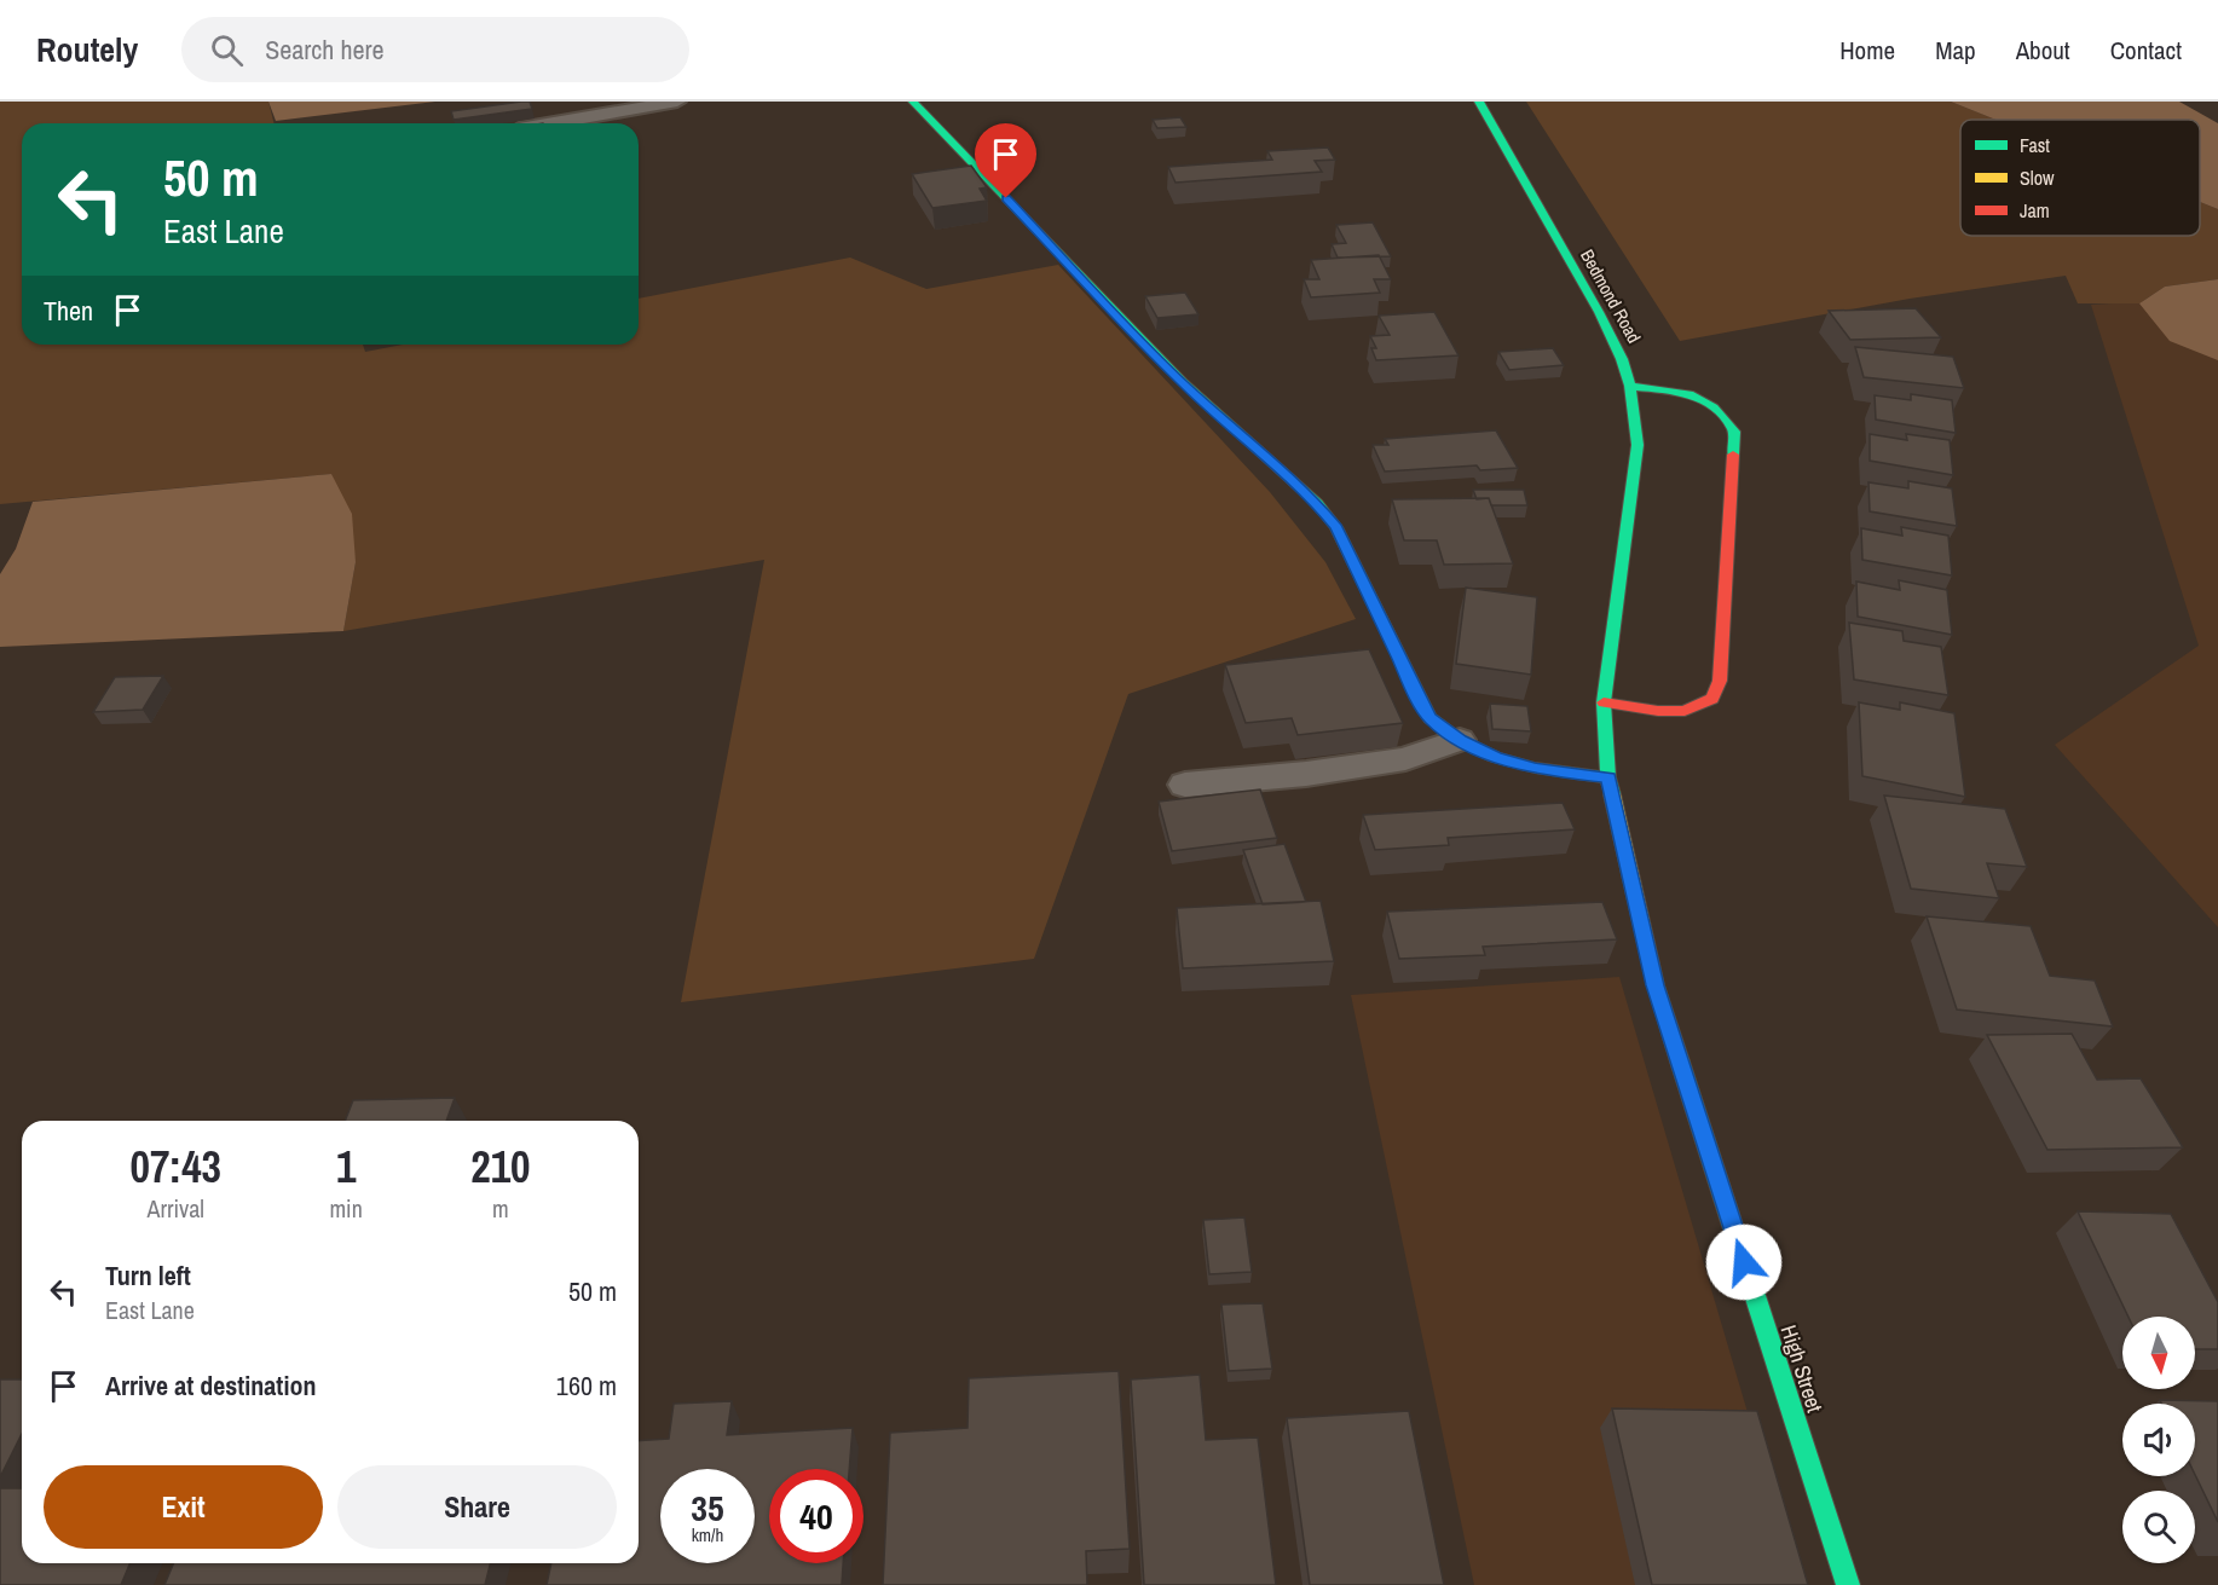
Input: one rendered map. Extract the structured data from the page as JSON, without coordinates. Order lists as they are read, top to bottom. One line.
{"streets":{"street":["Bedmond Road","High Street"]},"crossings":[["Bedmond Road","High Street"]],"legend":["Fast","Slow","Jam"],"north":"bottom","page":{"header":"Routely","search":"Search here","nav":["Home","Map","About","Contact"],"turn":["50 m","East Lane"],"then":"Then","eta":["07:43","Arrival","1","min","210","m"],"list":[{"name":"Turn left","note":"East Lane","value":"50 m"},{"name":"Arrive at destination","value":"160 m"}],"buttons":["Exit","Share"],"speed":"35 km/h","limit":"40"}}
